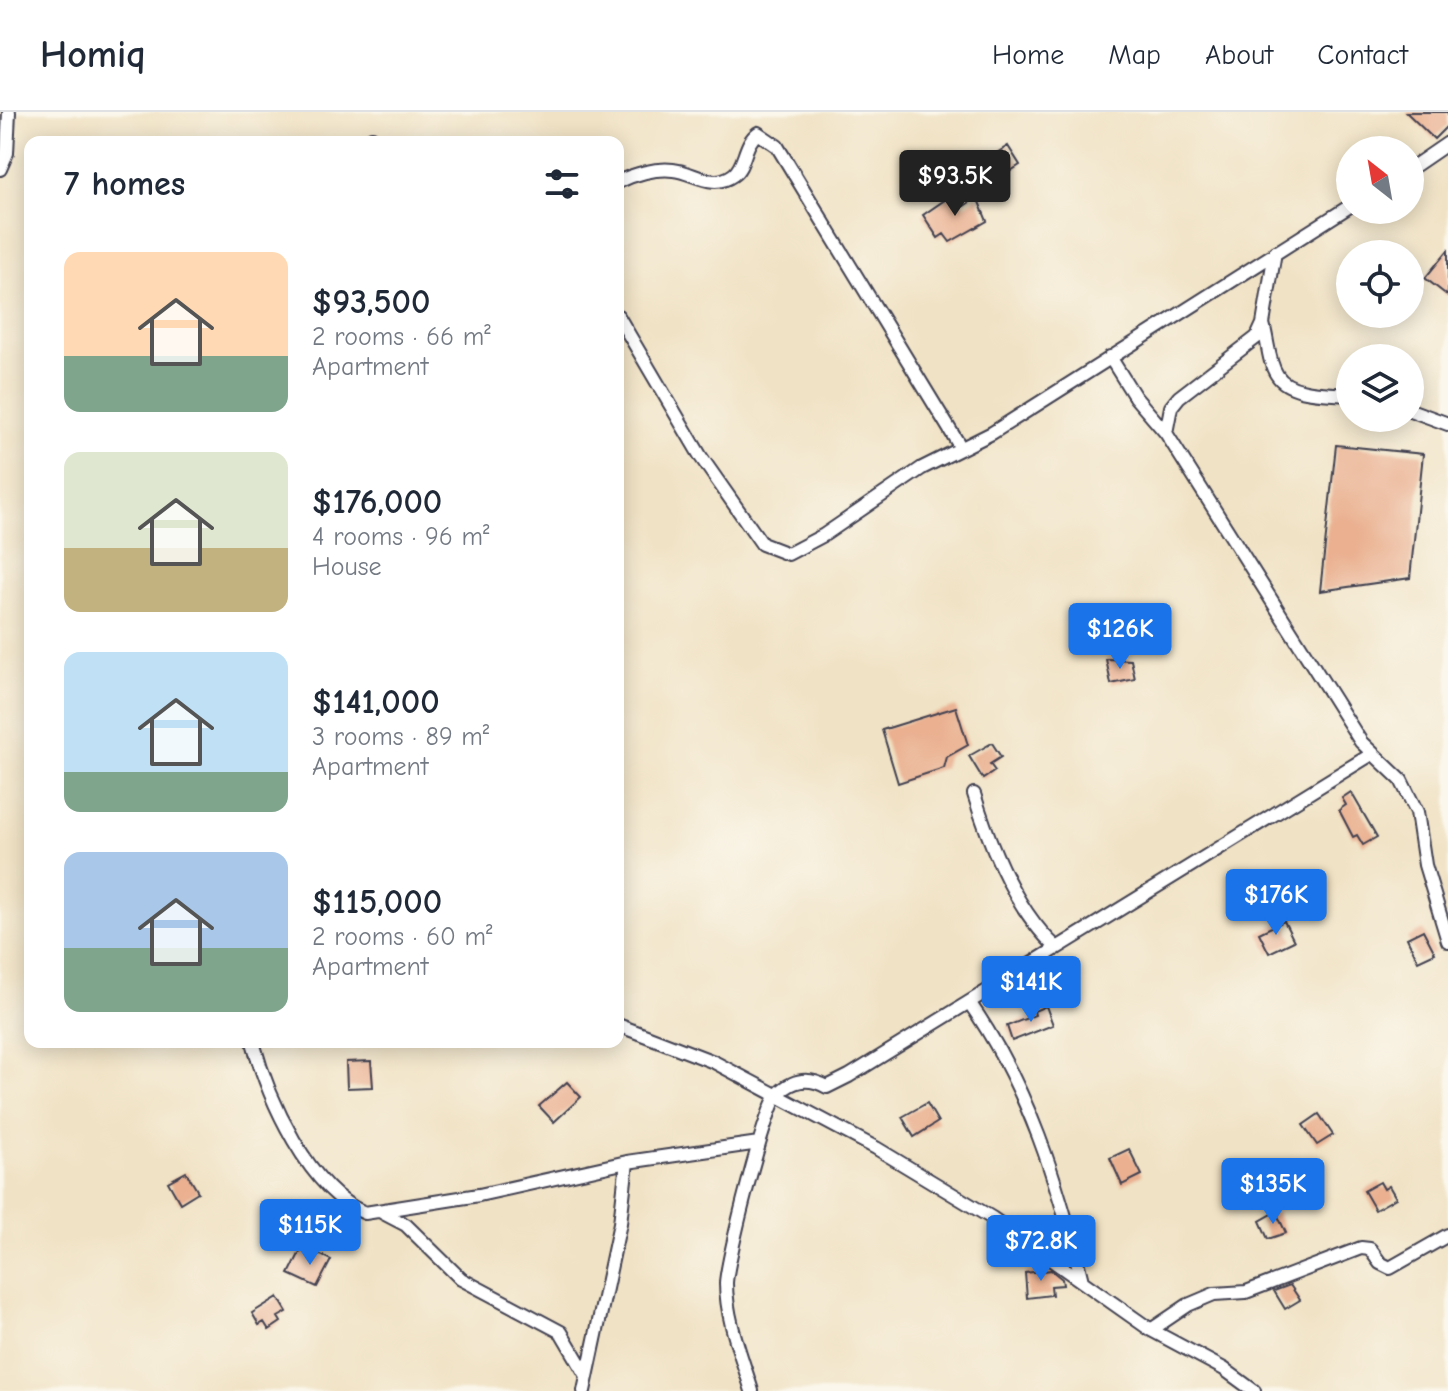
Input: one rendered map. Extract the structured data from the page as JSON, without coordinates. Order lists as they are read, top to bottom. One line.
{"north":"top left","page":{"header":"Homiq","nav":["Home","Map","About","Contact"],"heading":"7 homes","price":["$93.5K","$126K","$176K","$141K","$135K","$115K","$72.8K"],"list":[{"name":"$93,500","note":"2 rooms · 66 m² · Apartment"},{"name":"$176,000","note":"4 rooms · 96 m² · House"},{"name":"$141,000","note":"3 rooms · 89 m² · Apartment"},{"name":"$115,000","note":"2 rooms · 60 m² · Apartment"}]}}
